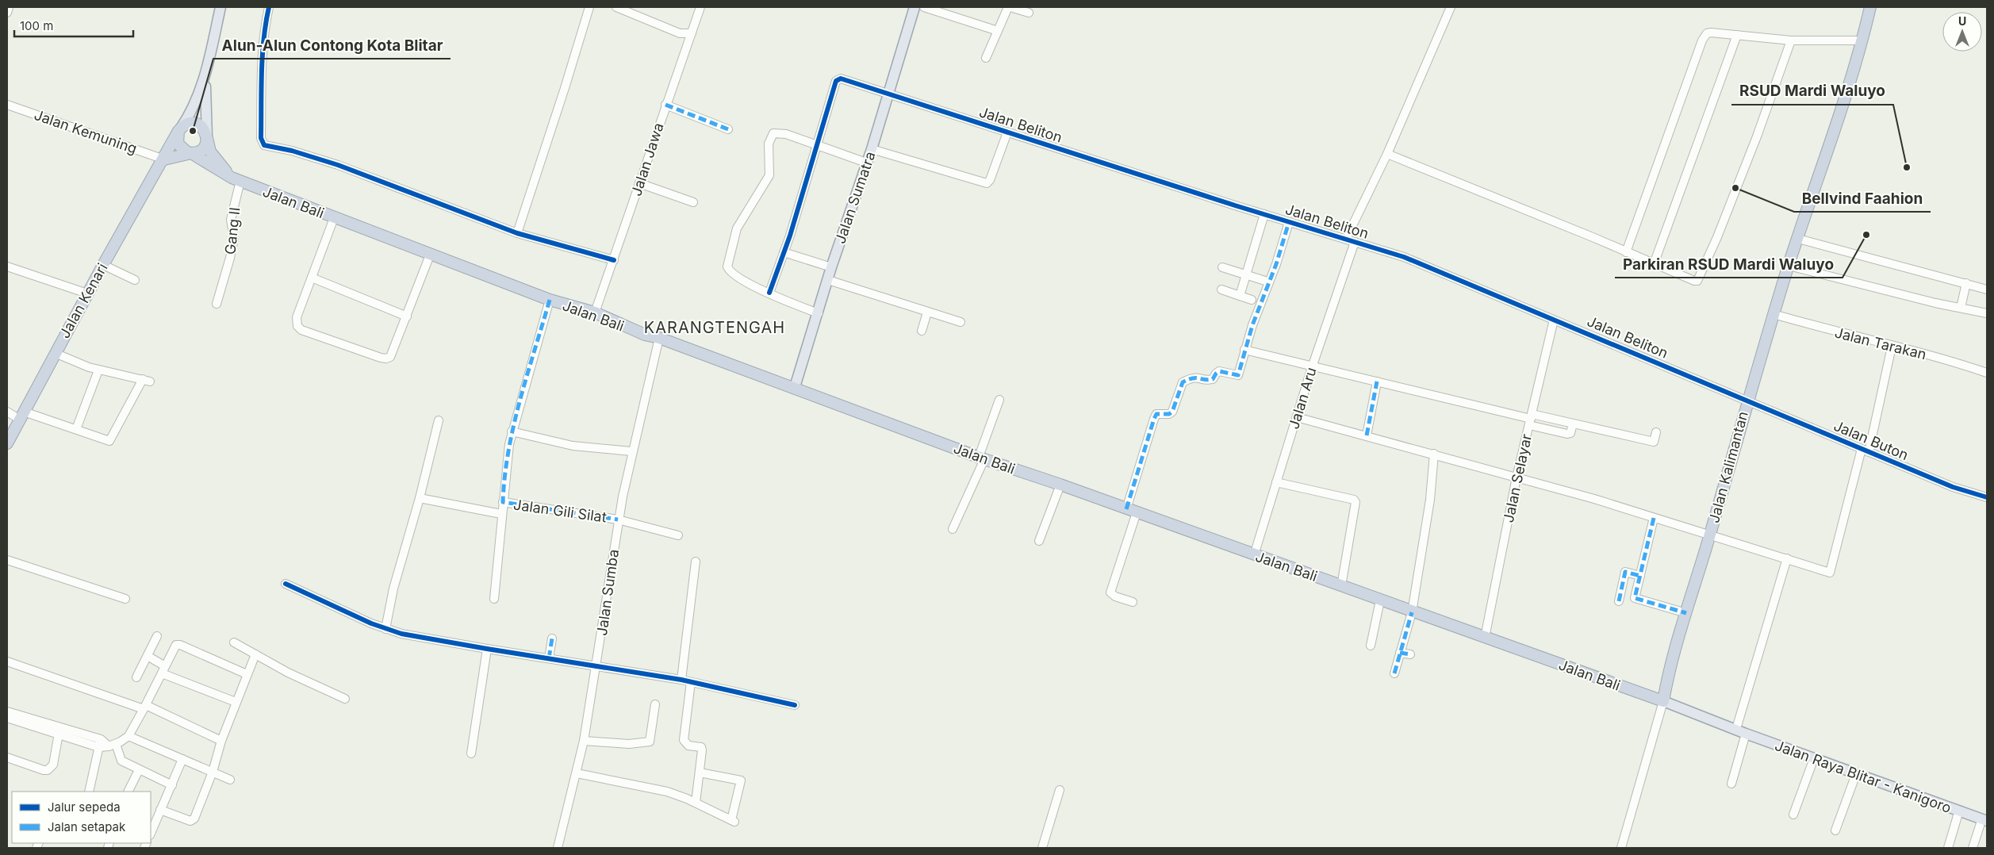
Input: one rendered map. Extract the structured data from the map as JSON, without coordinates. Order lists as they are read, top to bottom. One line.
{"streets":{"highway":["Jalan Bali","Jalan Kenari","Jalan Kalimantan"],"main road":["Jalan Sumatra","Jalan Raya Blitar - Kanigoro"],"street":["Jalan Beliton","Jalan Kemuning","Jalan Jawa","Gang II","Jalan Tarakan","Jalan Aru","Jalan Buton","Jalan Selayar","Jalan Gili Silat","Jalan Sumba"]},"crossings":[["Jalan Beliton","Jalan Sumatra"],["Jalan Beliton","Jalan Aru"],["Jalan Beliton","Jalan Buton"],["Jalan Beliton","Jalan Kalimantan"],["Jalan Beliton","Jalan Selayar"],["Jalan Kemuning","Jalan Kenari"],["Jalan Jawa","Jalan Bali"],["Jalan Sumatra","Jalan Bali"],["Jalan Bali","Gang II"],["Jalan Bali","Jalan Kenari"],["Jalan Bali","Jalan Aru"],["Jalan Bali","Jalan Kalimantan"],["Jalan Bali","Jalan Selayar"],["Jalan Bali","Jalan Sumba"],["Jalan Bali","Jalan Raya Blitar - Kanigoro"],["Jalan Tarakan","Jalan Kalimantan"],["Jalan Buton","Jalan Kalimantan"],["Jalan Gili Silat","Jalan Sumba"]],"districts":["KARANGTENGAH"],"places":["Alun-Alun Contong Kota Blitar","RSUD Mardi Waluyo","Bellvind Faahion","Parkiran RSUD Mardi Waluyo"],"legend":["Jalur sepeda","Jalan setapak"],"scale_bar":"100 m","north":"top"}
